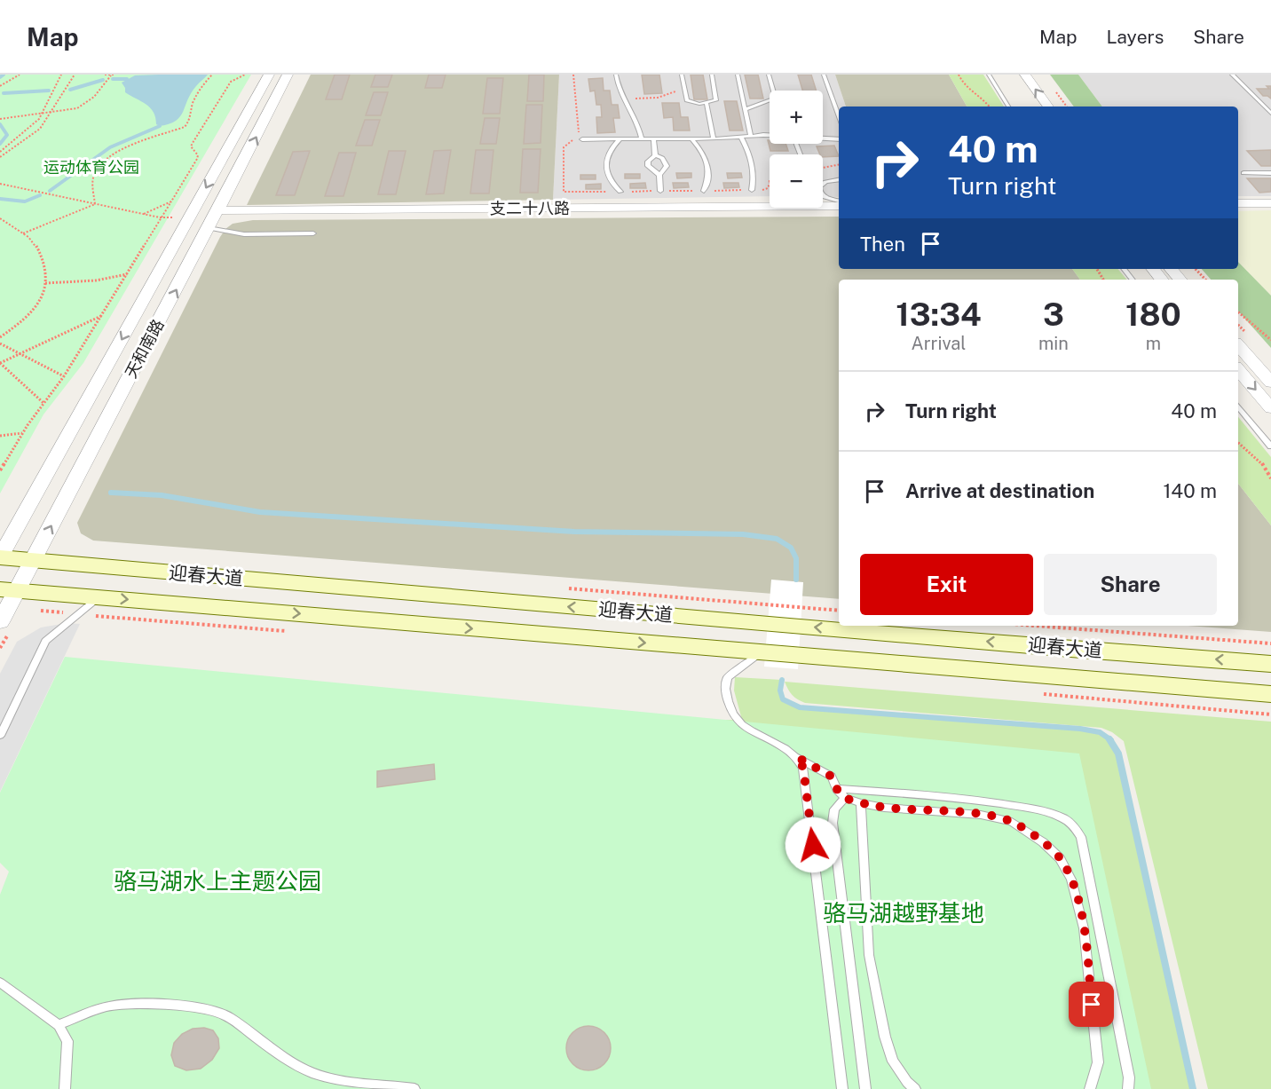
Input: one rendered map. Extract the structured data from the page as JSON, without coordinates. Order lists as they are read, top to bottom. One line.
{"streets":{"main road":["迎春大道"],"street":["支二十八路","天和南路"]},"crossings":[["支二十八路","天和南路"],["天和南路","迎春大道"]],"parks":["运动体育公园","骆马湖水上主题公园","骆马湖越野基地"],"page":{"header":"Map","nav":["Map","Layers","Share"],"map_buttons":["+","−"],"turn":["40 m","Turn right"],"then":"Then","eta":["13:34","Arrival","3","min","180","m"],"list":[{"name":"Turn right","value":"40 m"},{"name":"Arrive at destination","value":"140 m"}],"buttons":["Exit","Share"]}}
